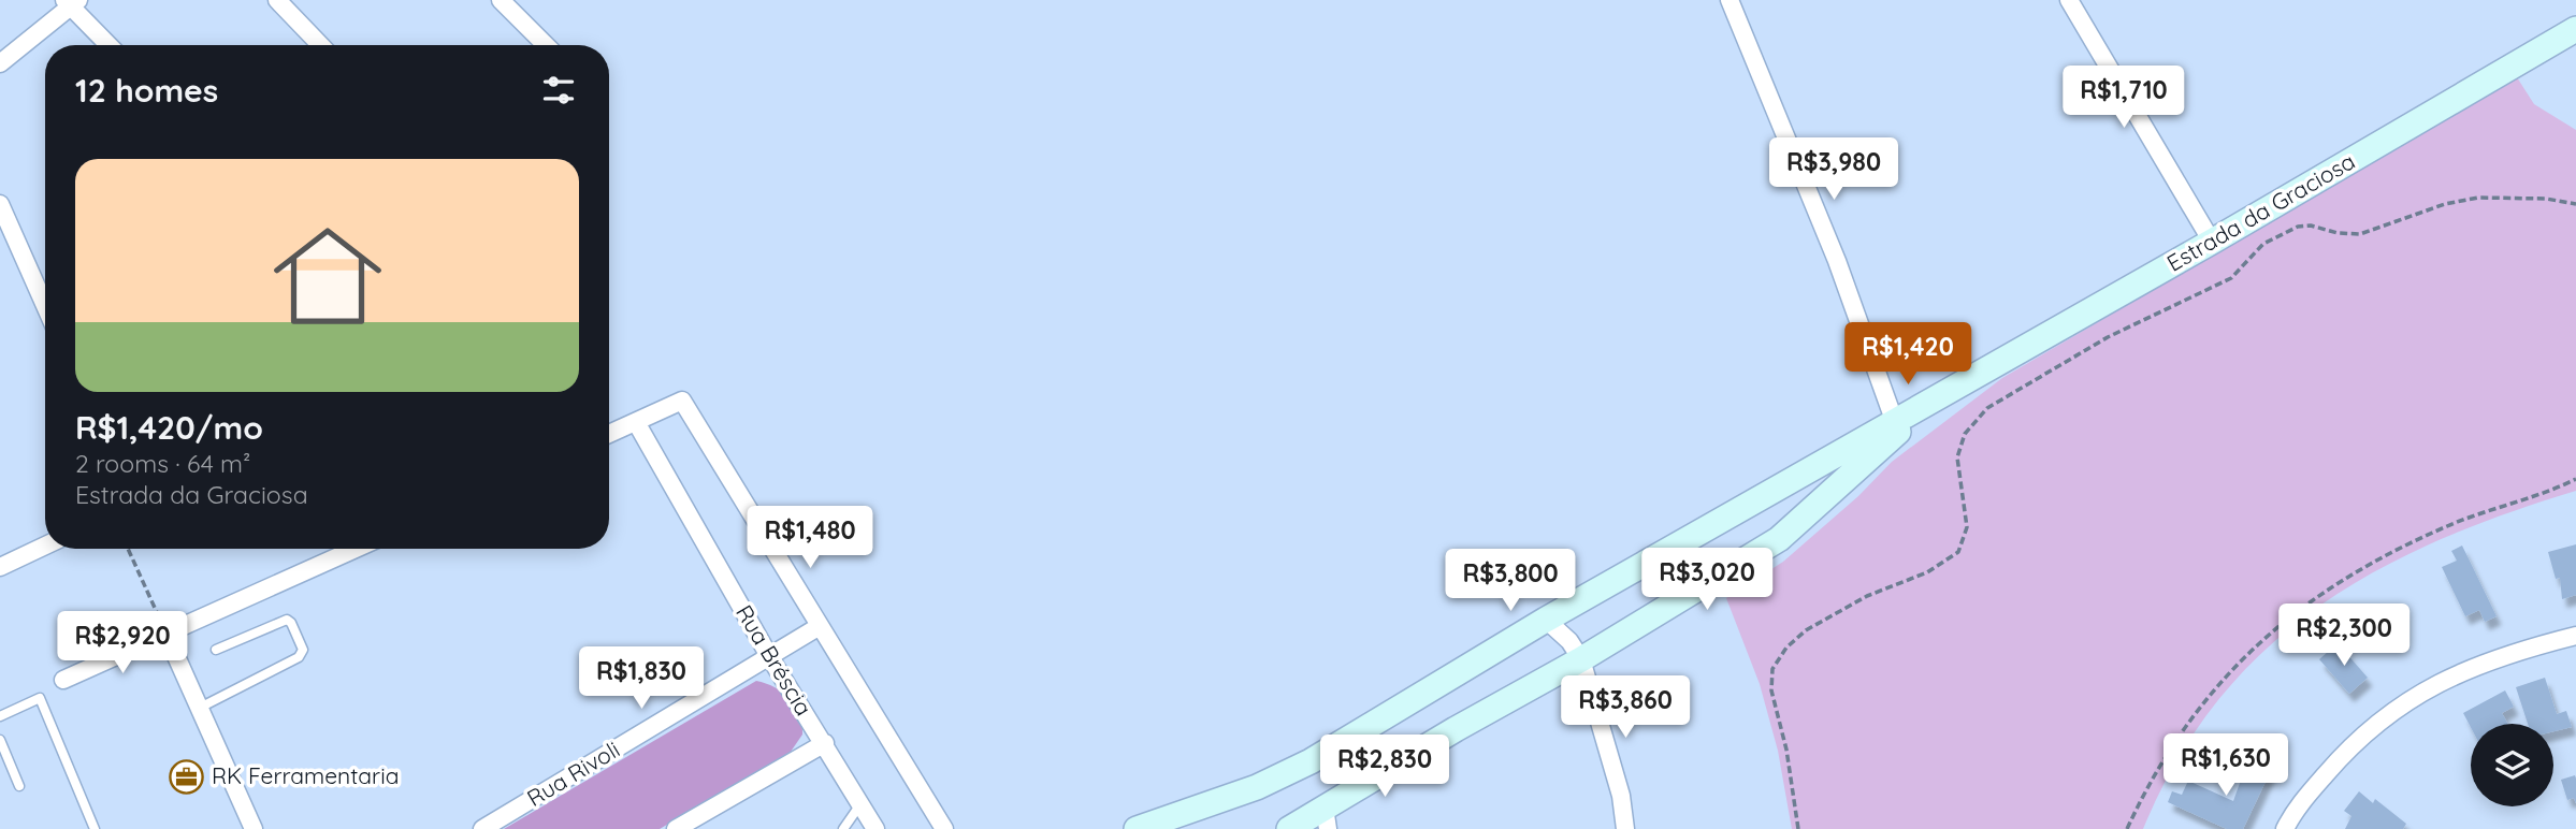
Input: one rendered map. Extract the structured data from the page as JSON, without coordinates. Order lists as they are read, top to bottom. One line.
{"streets":{"main road":["Estrada da Graciosa"],"street":["Rua Bréscia","Rua Rivoli"]},"crossings":[["Rua Bréscia","Rua Rivoli"]],"places":{"office":["RK Ferramentaria"]},"page":{"heading":"12 homes","price":["R$1,710","R$3,980","R$1,420","R$1,480","R$3,020","R$3,800","R$2,300","R$2,920","R$1,830","R$3,860","R$1,630","R$2,830"],"list":[{"name":"R$1,420/mo","note":"2 rooms · 64 m² · Estrada da Graciosa"}]}}
